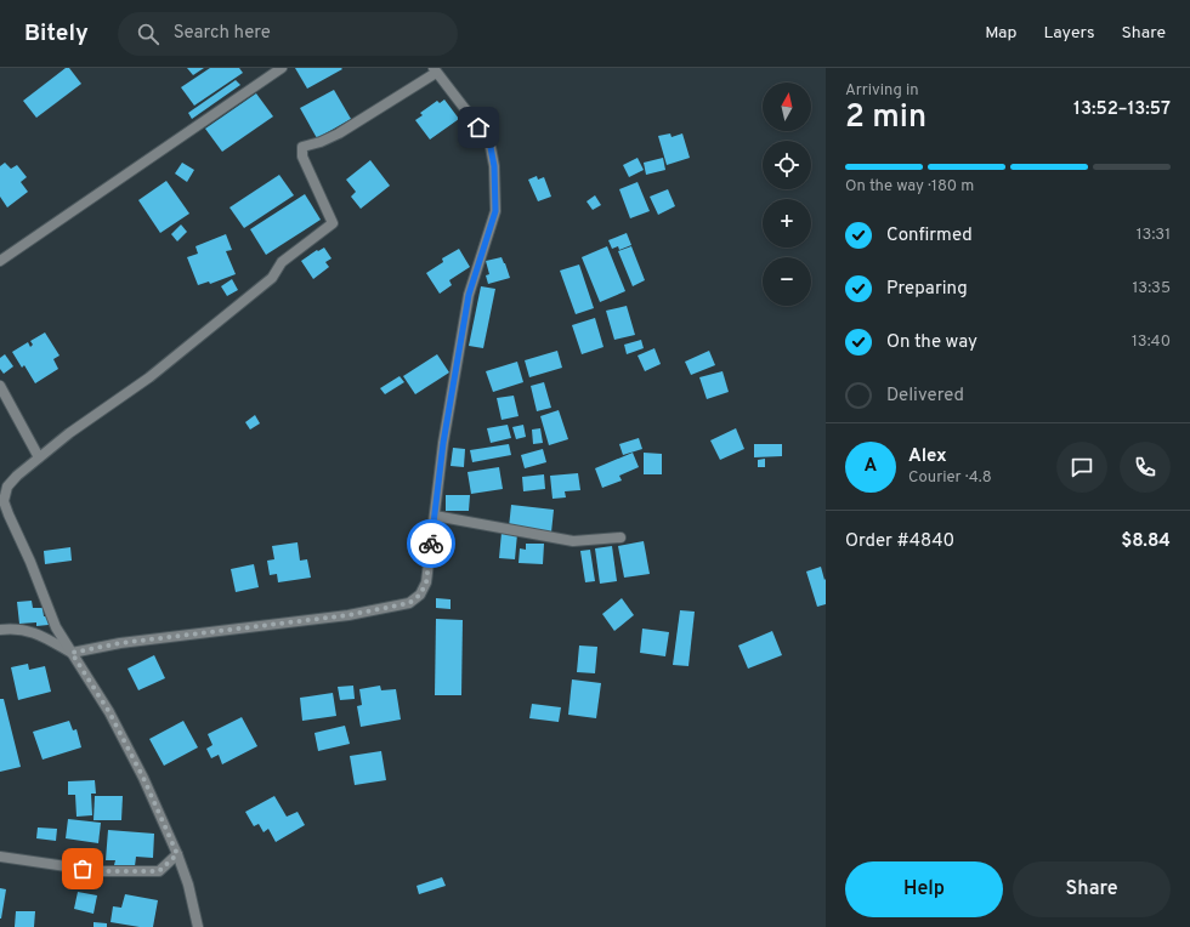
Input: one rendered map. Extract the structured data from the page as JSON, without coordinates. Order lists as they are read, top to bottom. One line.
{"north":"top","page":{"header":"Bitely","search":"Search here","nav":["Map","Layers","Share"],"heading":["2 min","Arriving in","13:52–13:57"],"panel":["Alex","Courier · 4.8","Order #4840","$8.84"],"map_buttons":["+","−"],"bar":"On the way · 180 m","list":[["Confirmed","13:31"],["Preparing","13:35"],["On the way","13:40"],"Delivered"],"round":"A","buttons":["Help","Share"]}}
